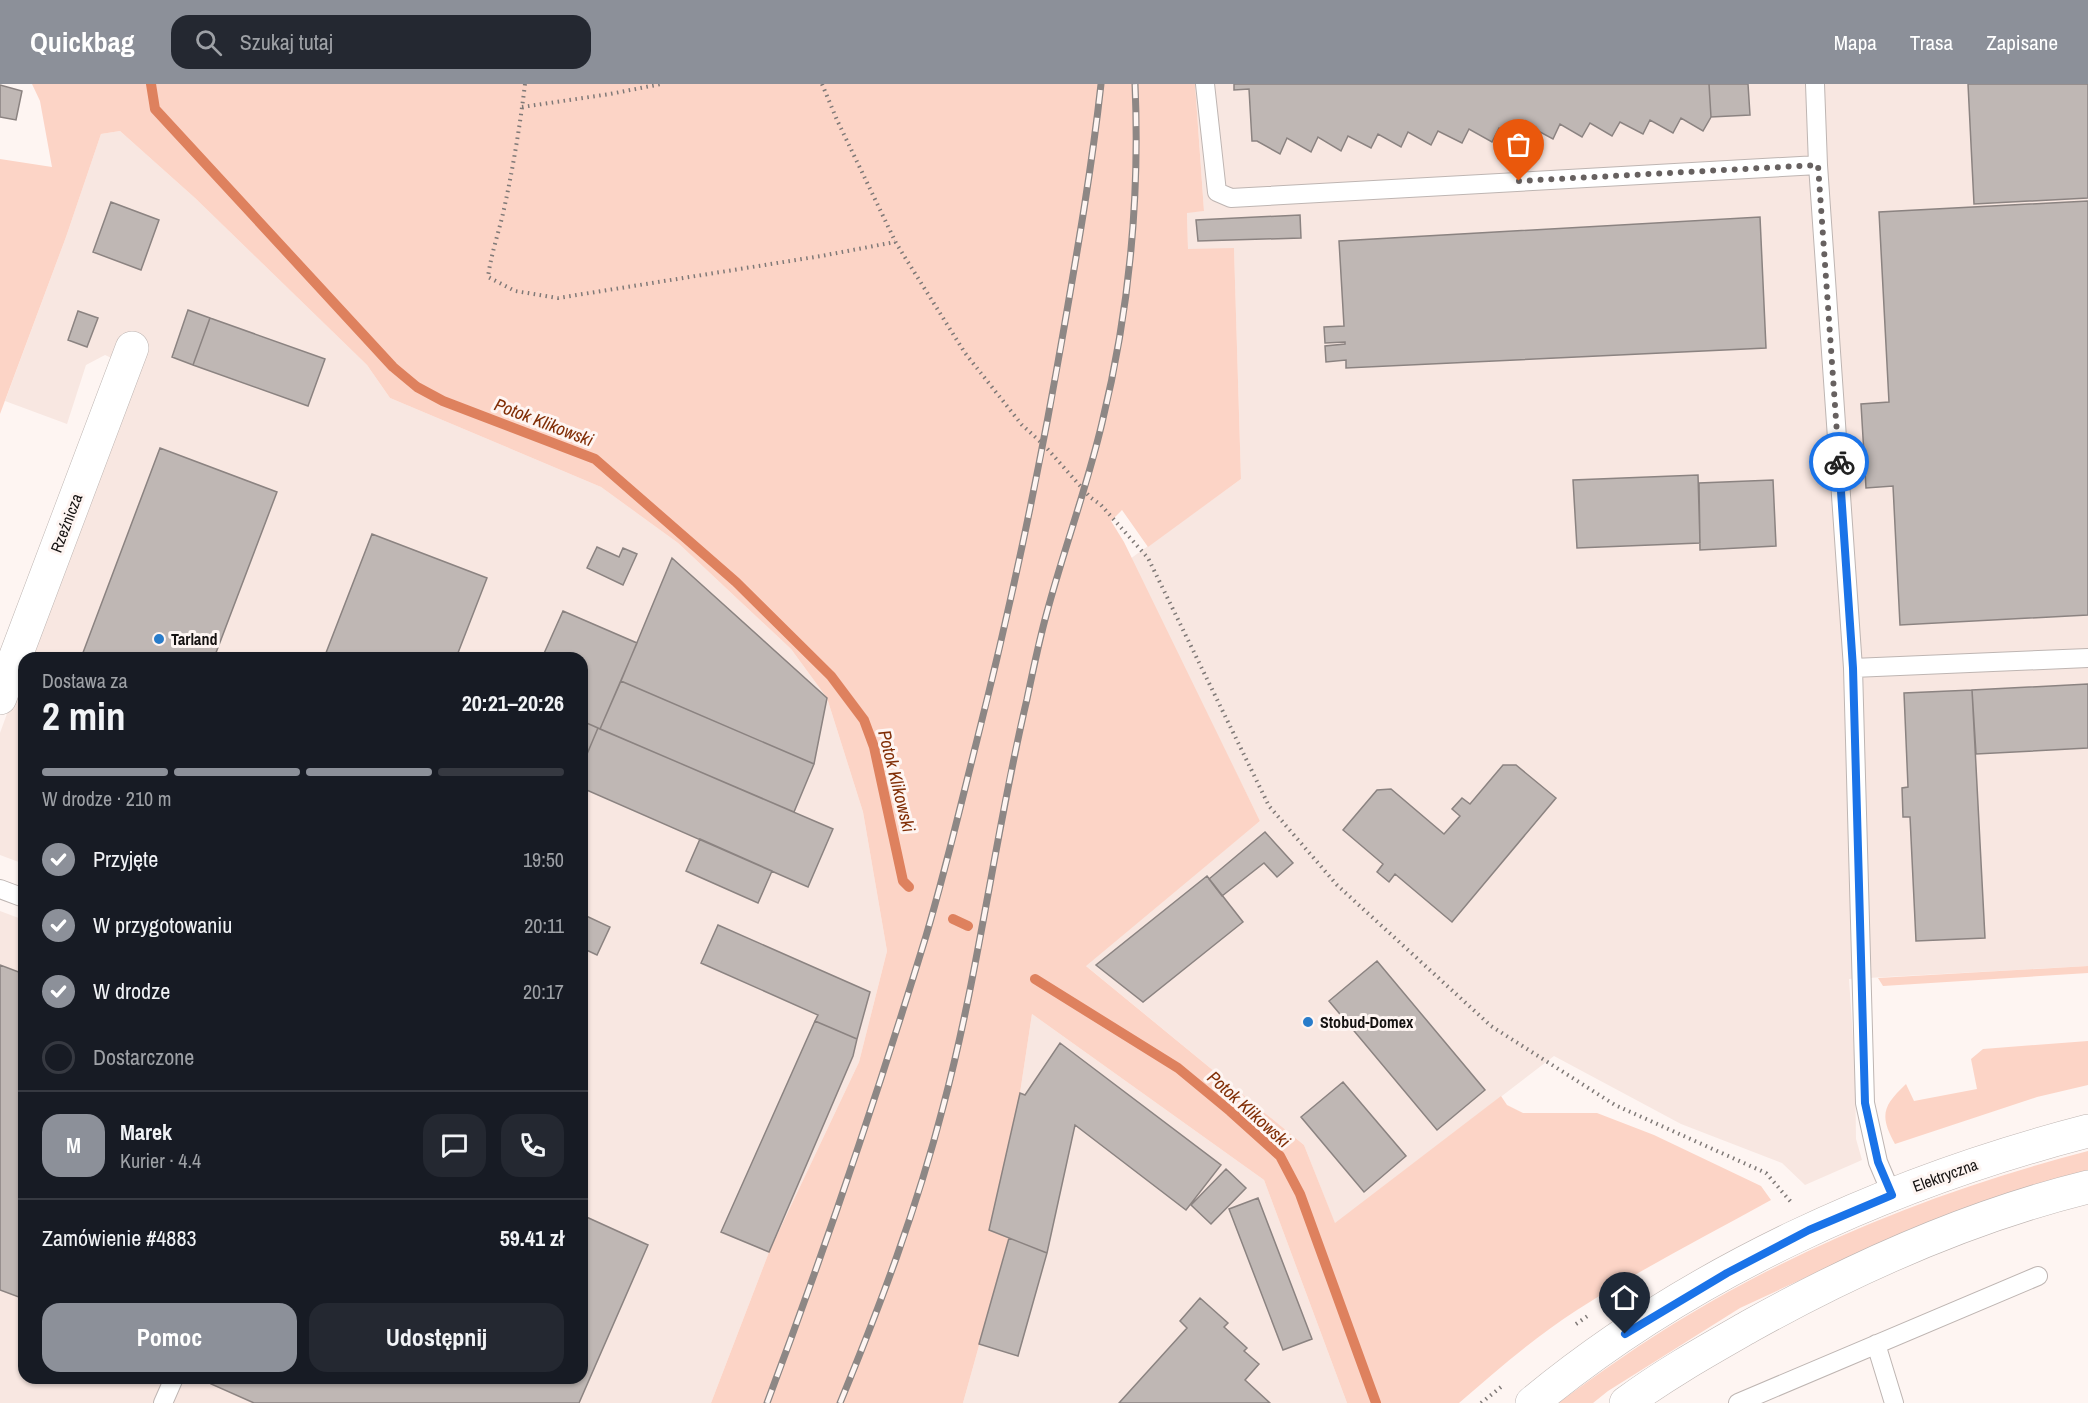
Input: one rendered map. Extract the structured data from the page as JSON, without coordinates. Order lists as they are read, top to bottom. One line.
{"streets":{"main road":["Rzeźnicza","Elektryczna"]},"water":["Potok Klikowski"],"places":["Tarland","Stobud-Domex"],"page":{"header":"Quickbag","search":"Szukaj tutaj","nav":["Mapa","Trasa","Zapisane"],"heading":["2 min","Dostawa za","20:21–20:26"],"panel":["Marek","Kurier · 4.4","Zamówienie #4883","59.41 zł"],"bar":"W drodze · 210 m","list":[["Przyjęte","19:50"],["W przygotowaniu","20:11"],["W drodze","20:17"],"Dostarczone"],"round":"M","buttons":["Pomoc","Udostępnij"]}}
